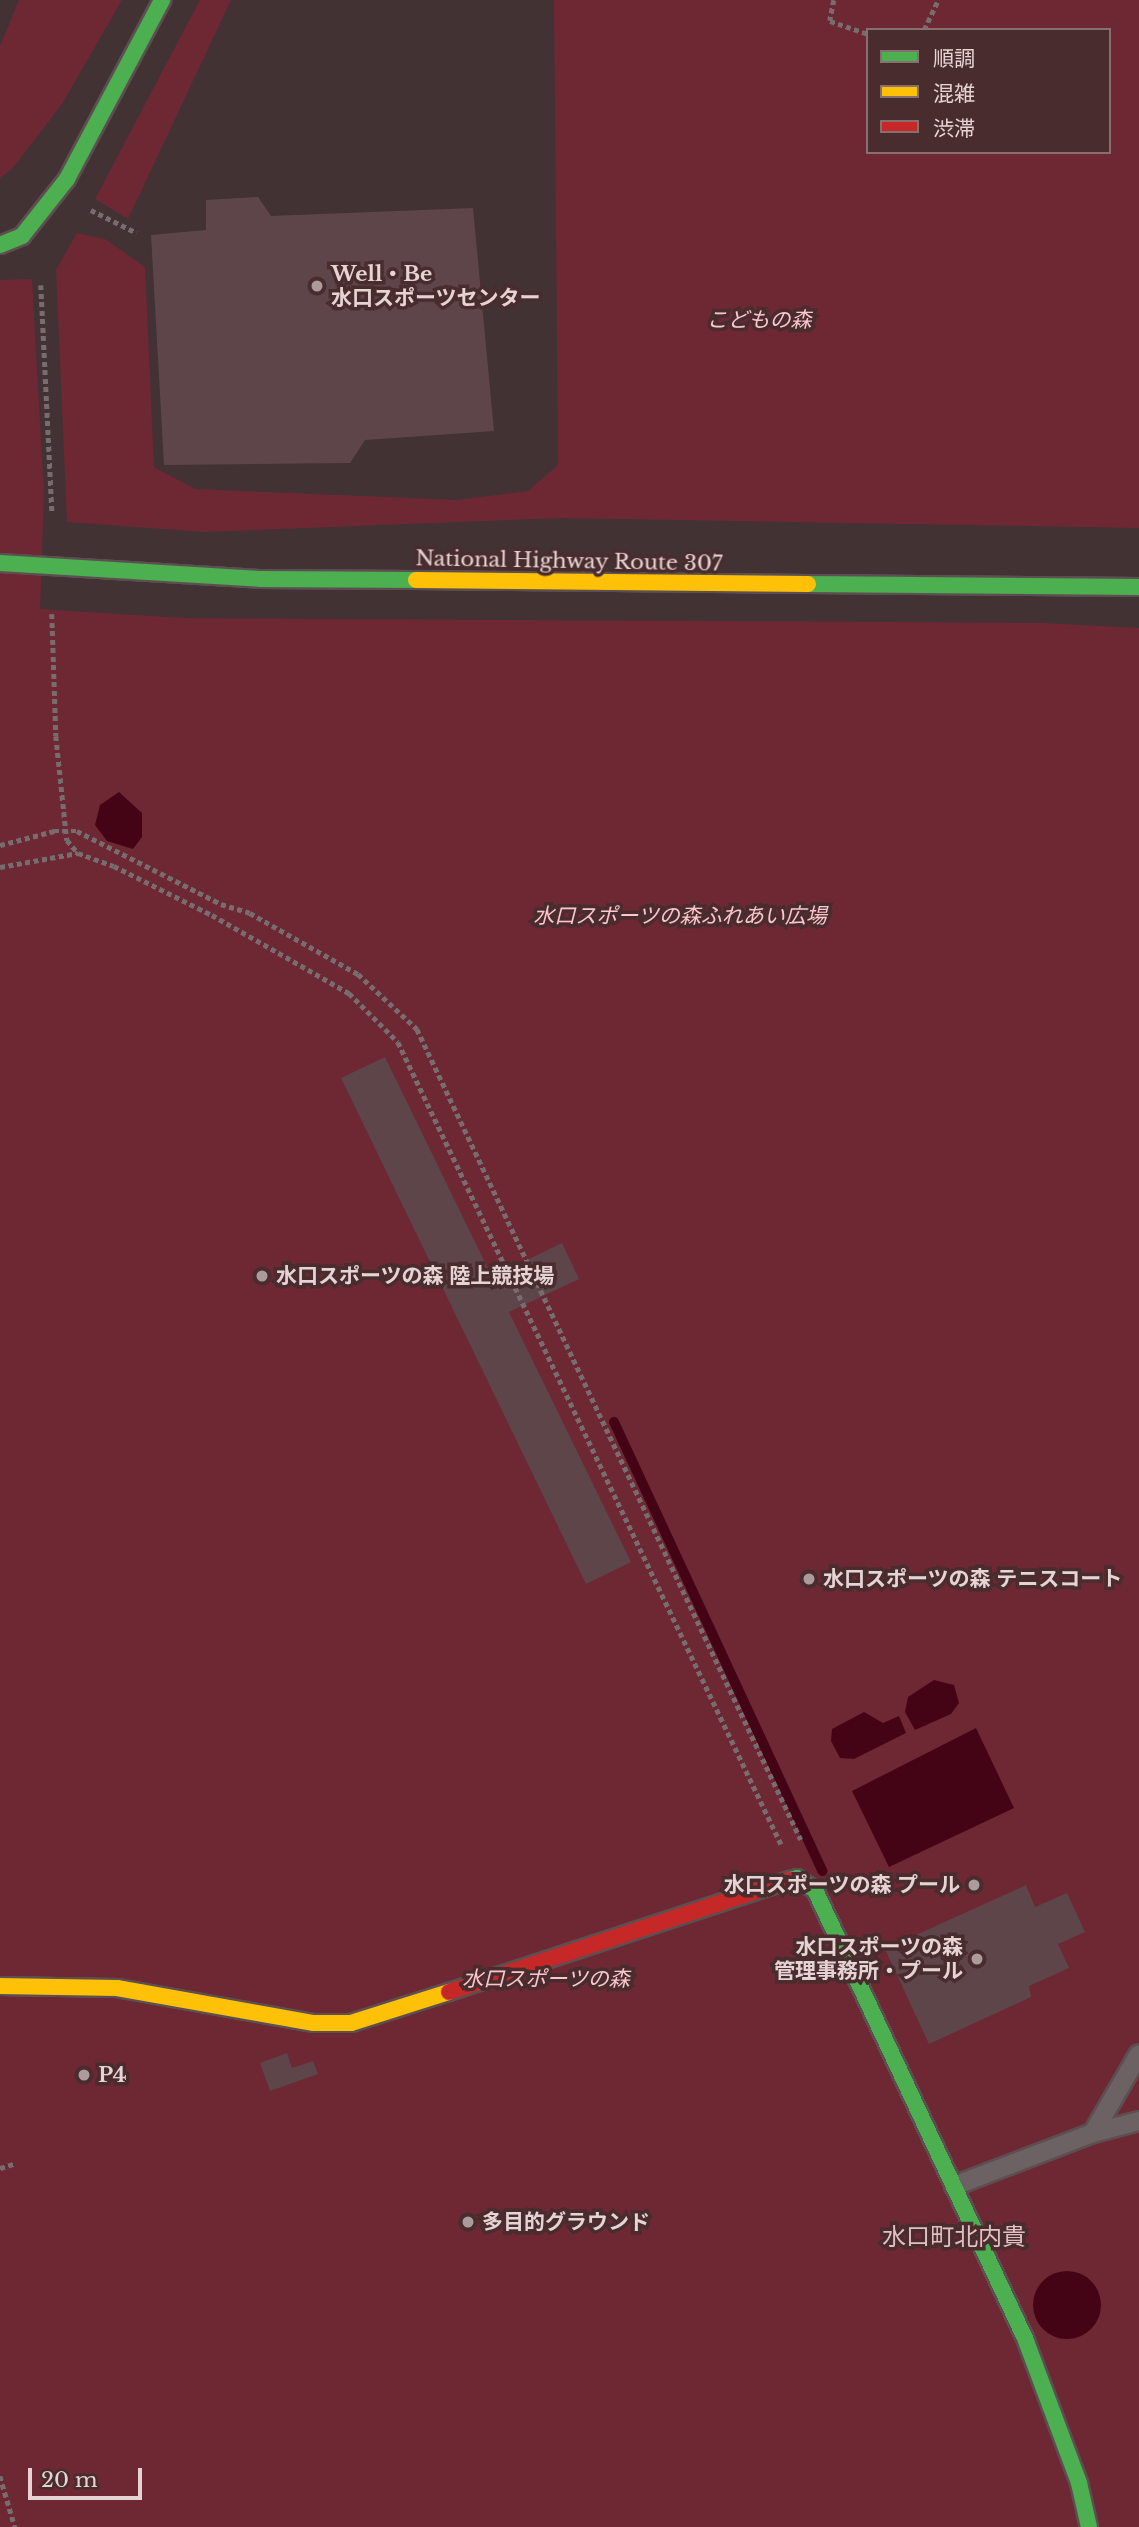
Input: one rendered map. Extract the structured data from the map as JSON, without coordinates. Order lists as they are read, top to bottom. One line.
{"streets":{"main road":["National Highway Route 307"]},"districts":["水口町北内貴"],"parks":["こどもの森","水口スポーツの森ふれあい広場","水口スポーツの森"],"places":["Well・Be 水口スポーツセンター","水口スポーツの森 陸上競技場","水口スポーツの森 テニスコート","水口スポーツの森 プール","水口スポーツの森 管理事務所・プール","P4","多目的グラウンド"],"legend":["順調","混雑","渋滞"],"scale_bar":"20 m"}
